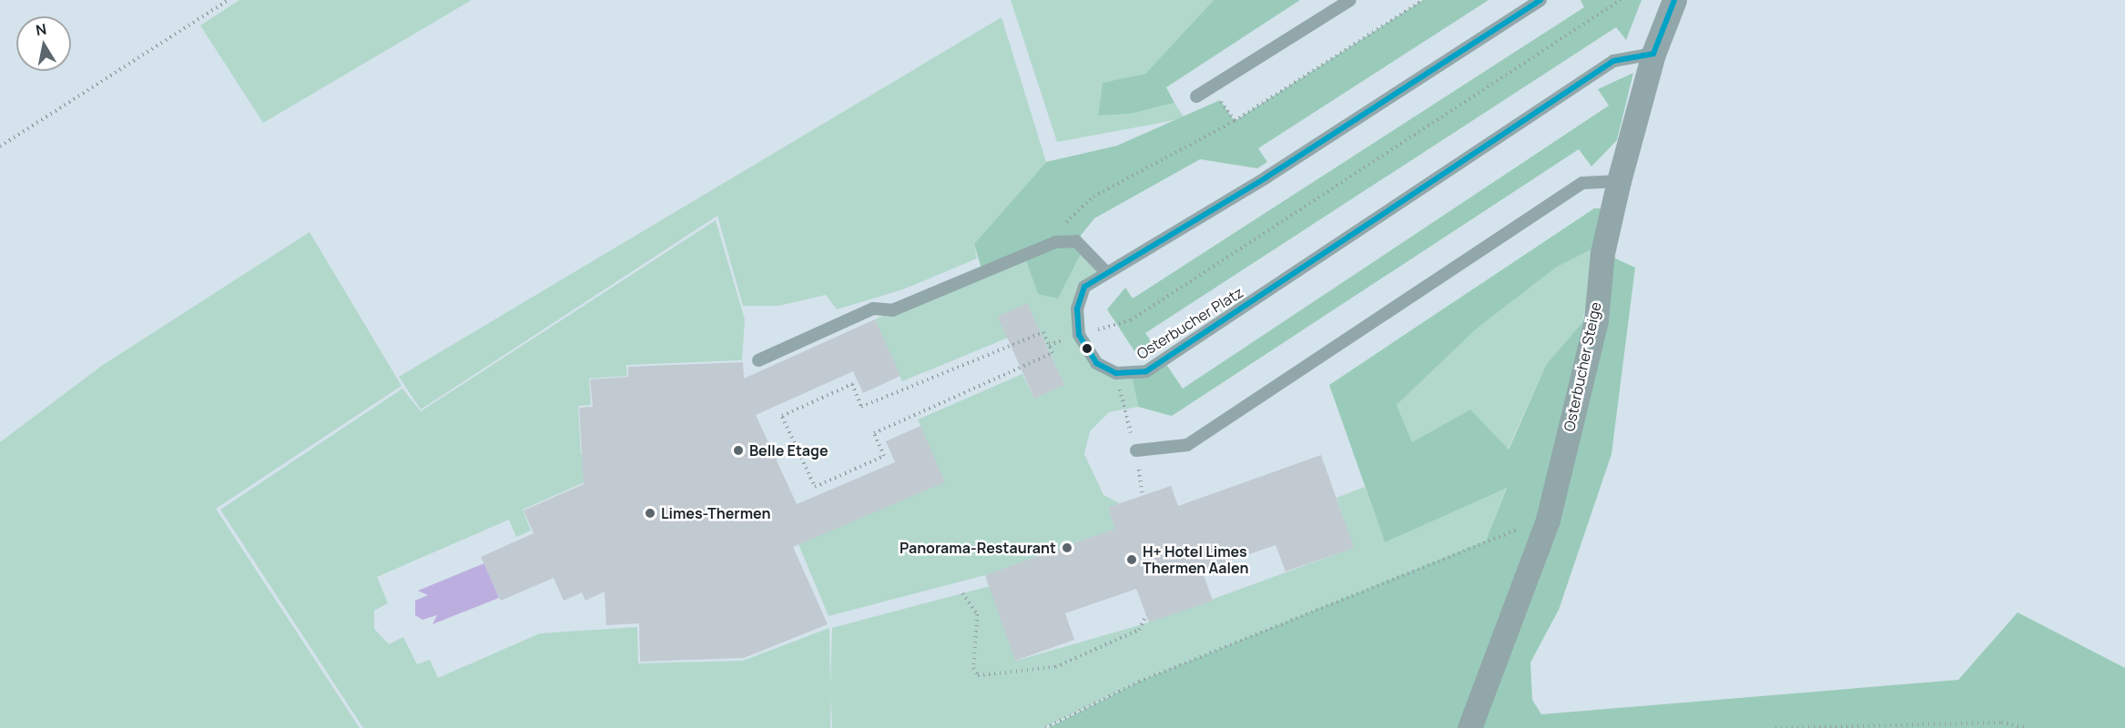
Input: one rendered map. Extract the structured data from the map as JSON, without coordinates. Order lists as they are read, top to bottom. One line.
{"streets":{"street":["Osterbucher Steige"],"lane":["Osterbucher Platz"]},"crossings":[["Osterbucher Platz","Osterbucher Steige"]],"places":["Belle Etage","Limes-Thermen","Panorama-Restaurant","H+ Hotel Limes Thermen Aalen"],"north":"top"}
